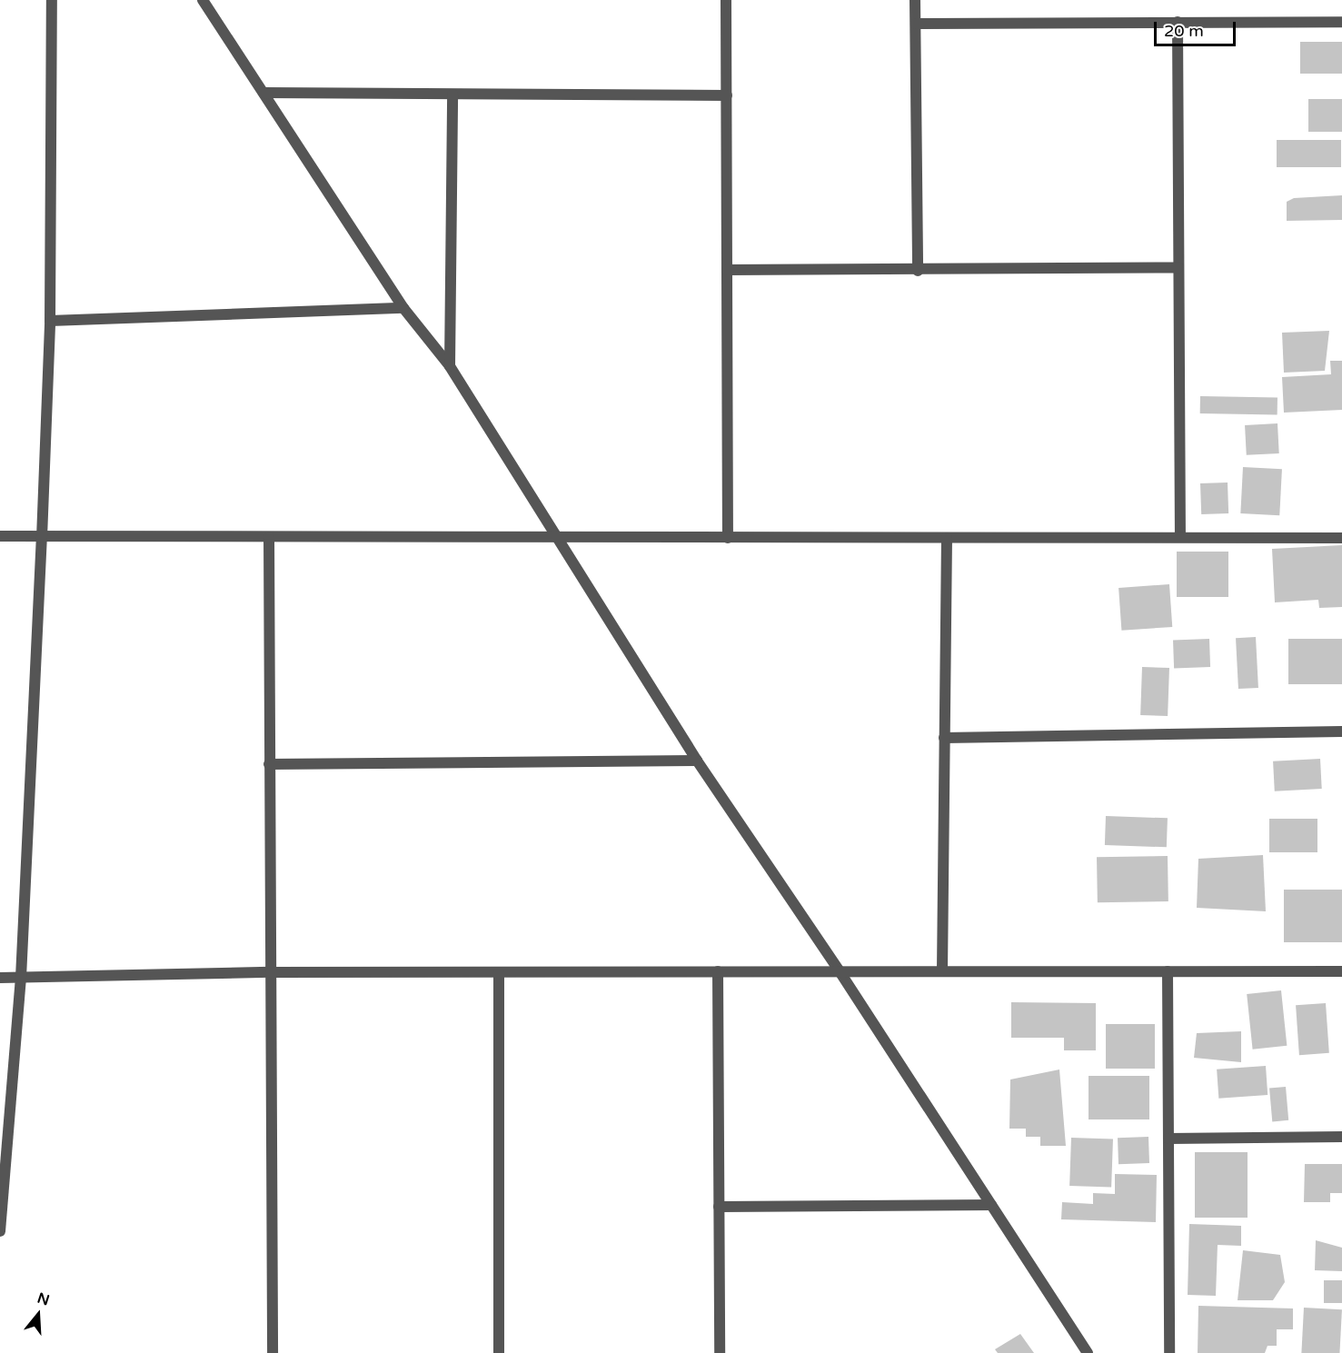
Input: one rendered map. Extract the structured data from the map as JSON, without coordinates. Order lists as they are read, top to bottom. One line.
{"scale_bar":"20 m","north":"top"}
